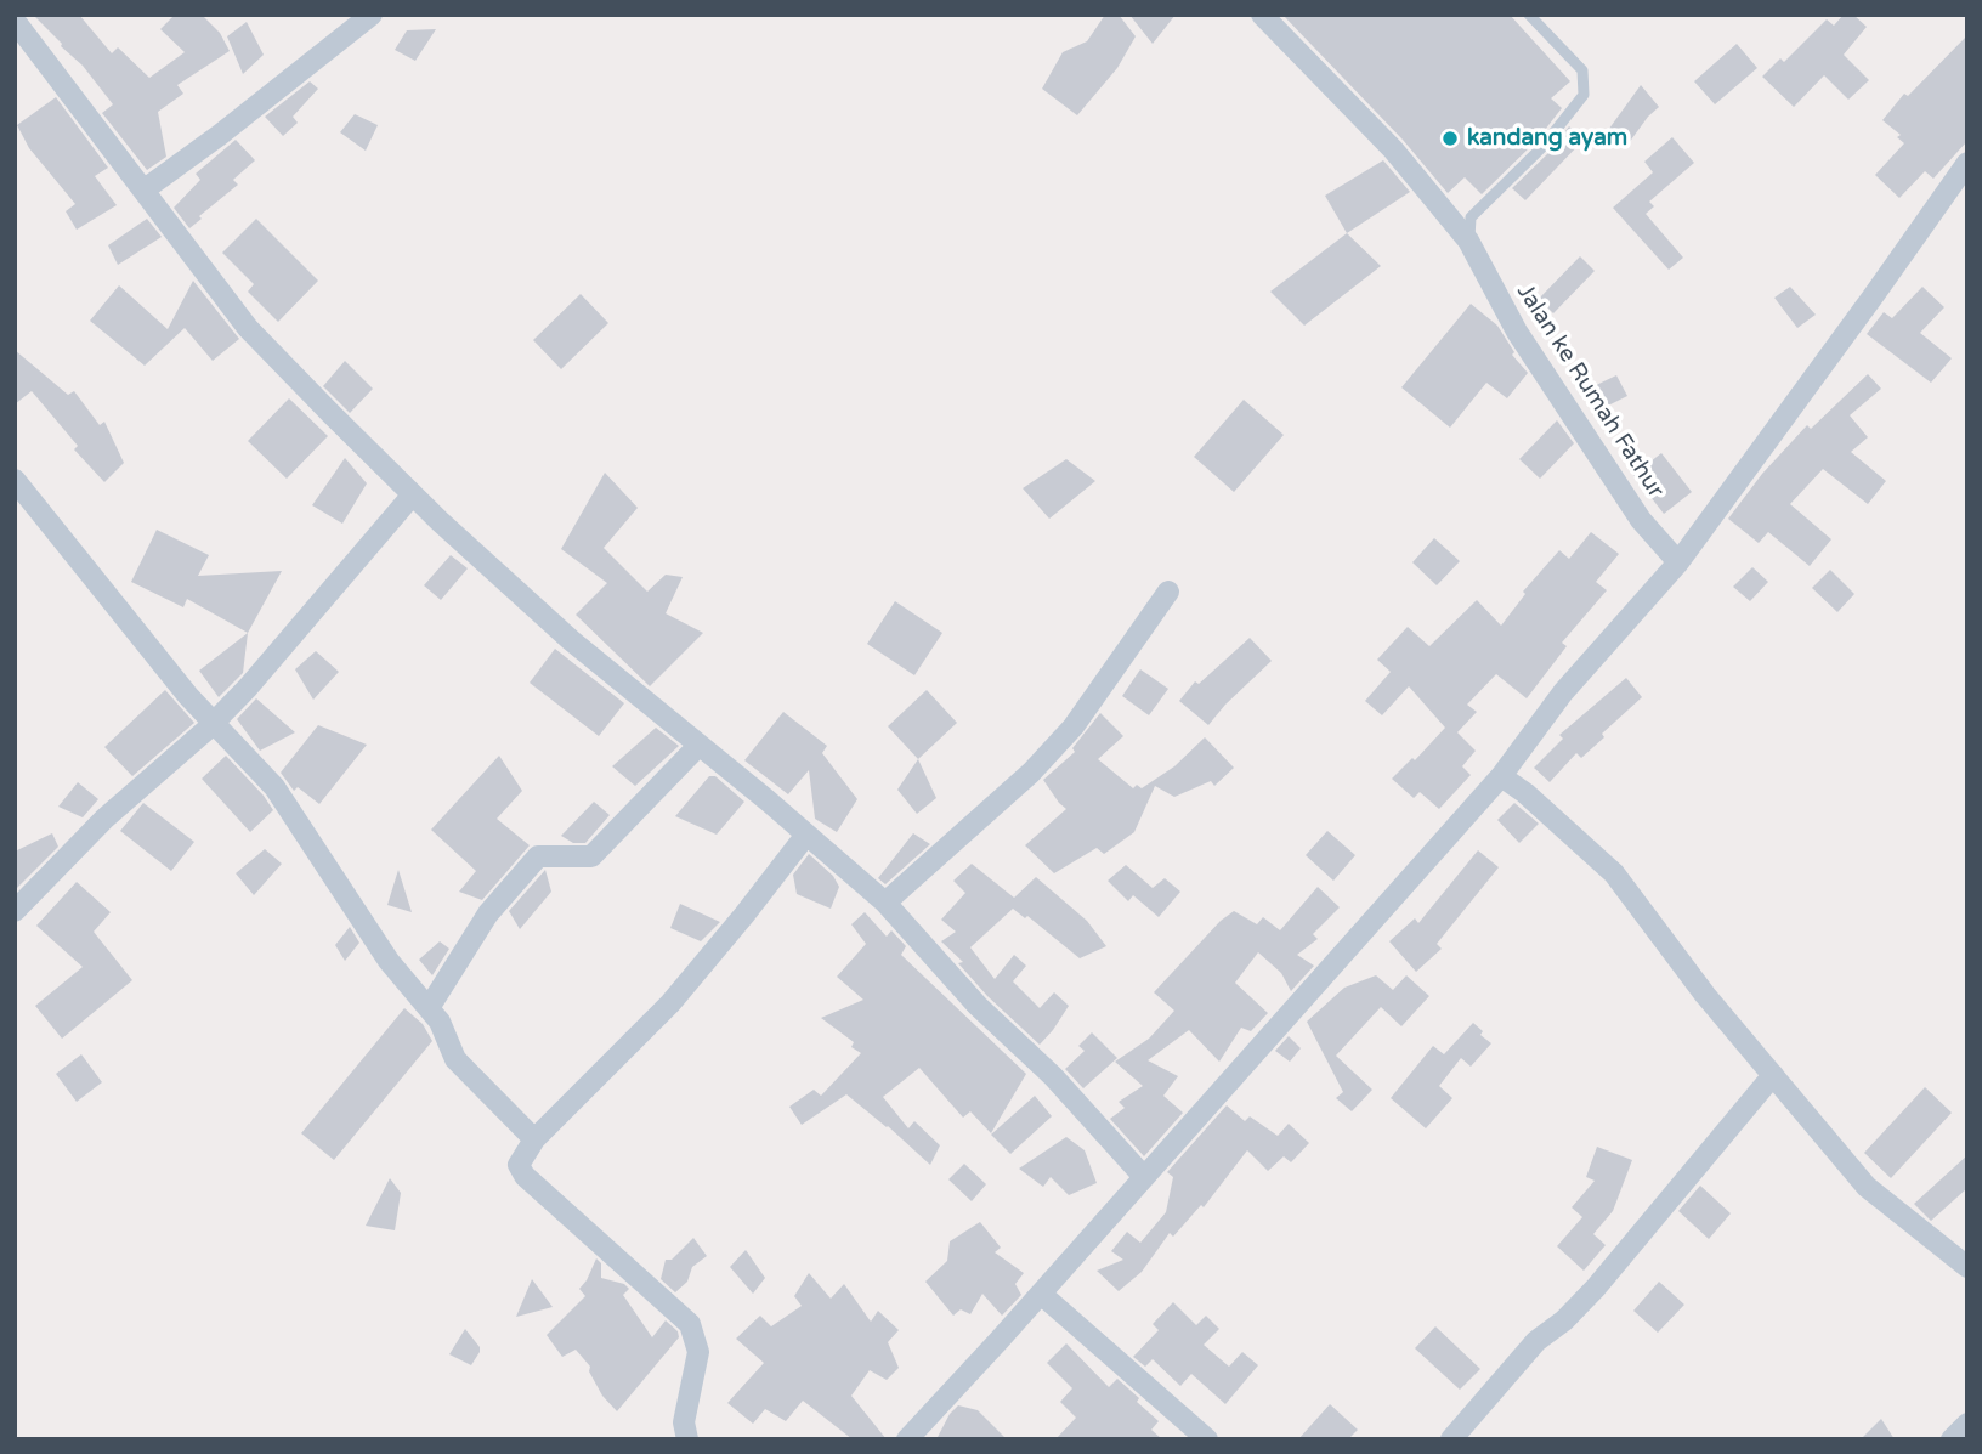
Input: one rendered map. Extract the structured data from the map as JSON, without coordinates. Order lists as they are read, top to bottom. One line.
{"streets":{"street":["Jalan ke Rumah Fathur"]},"places":["kandang ayam"]}
